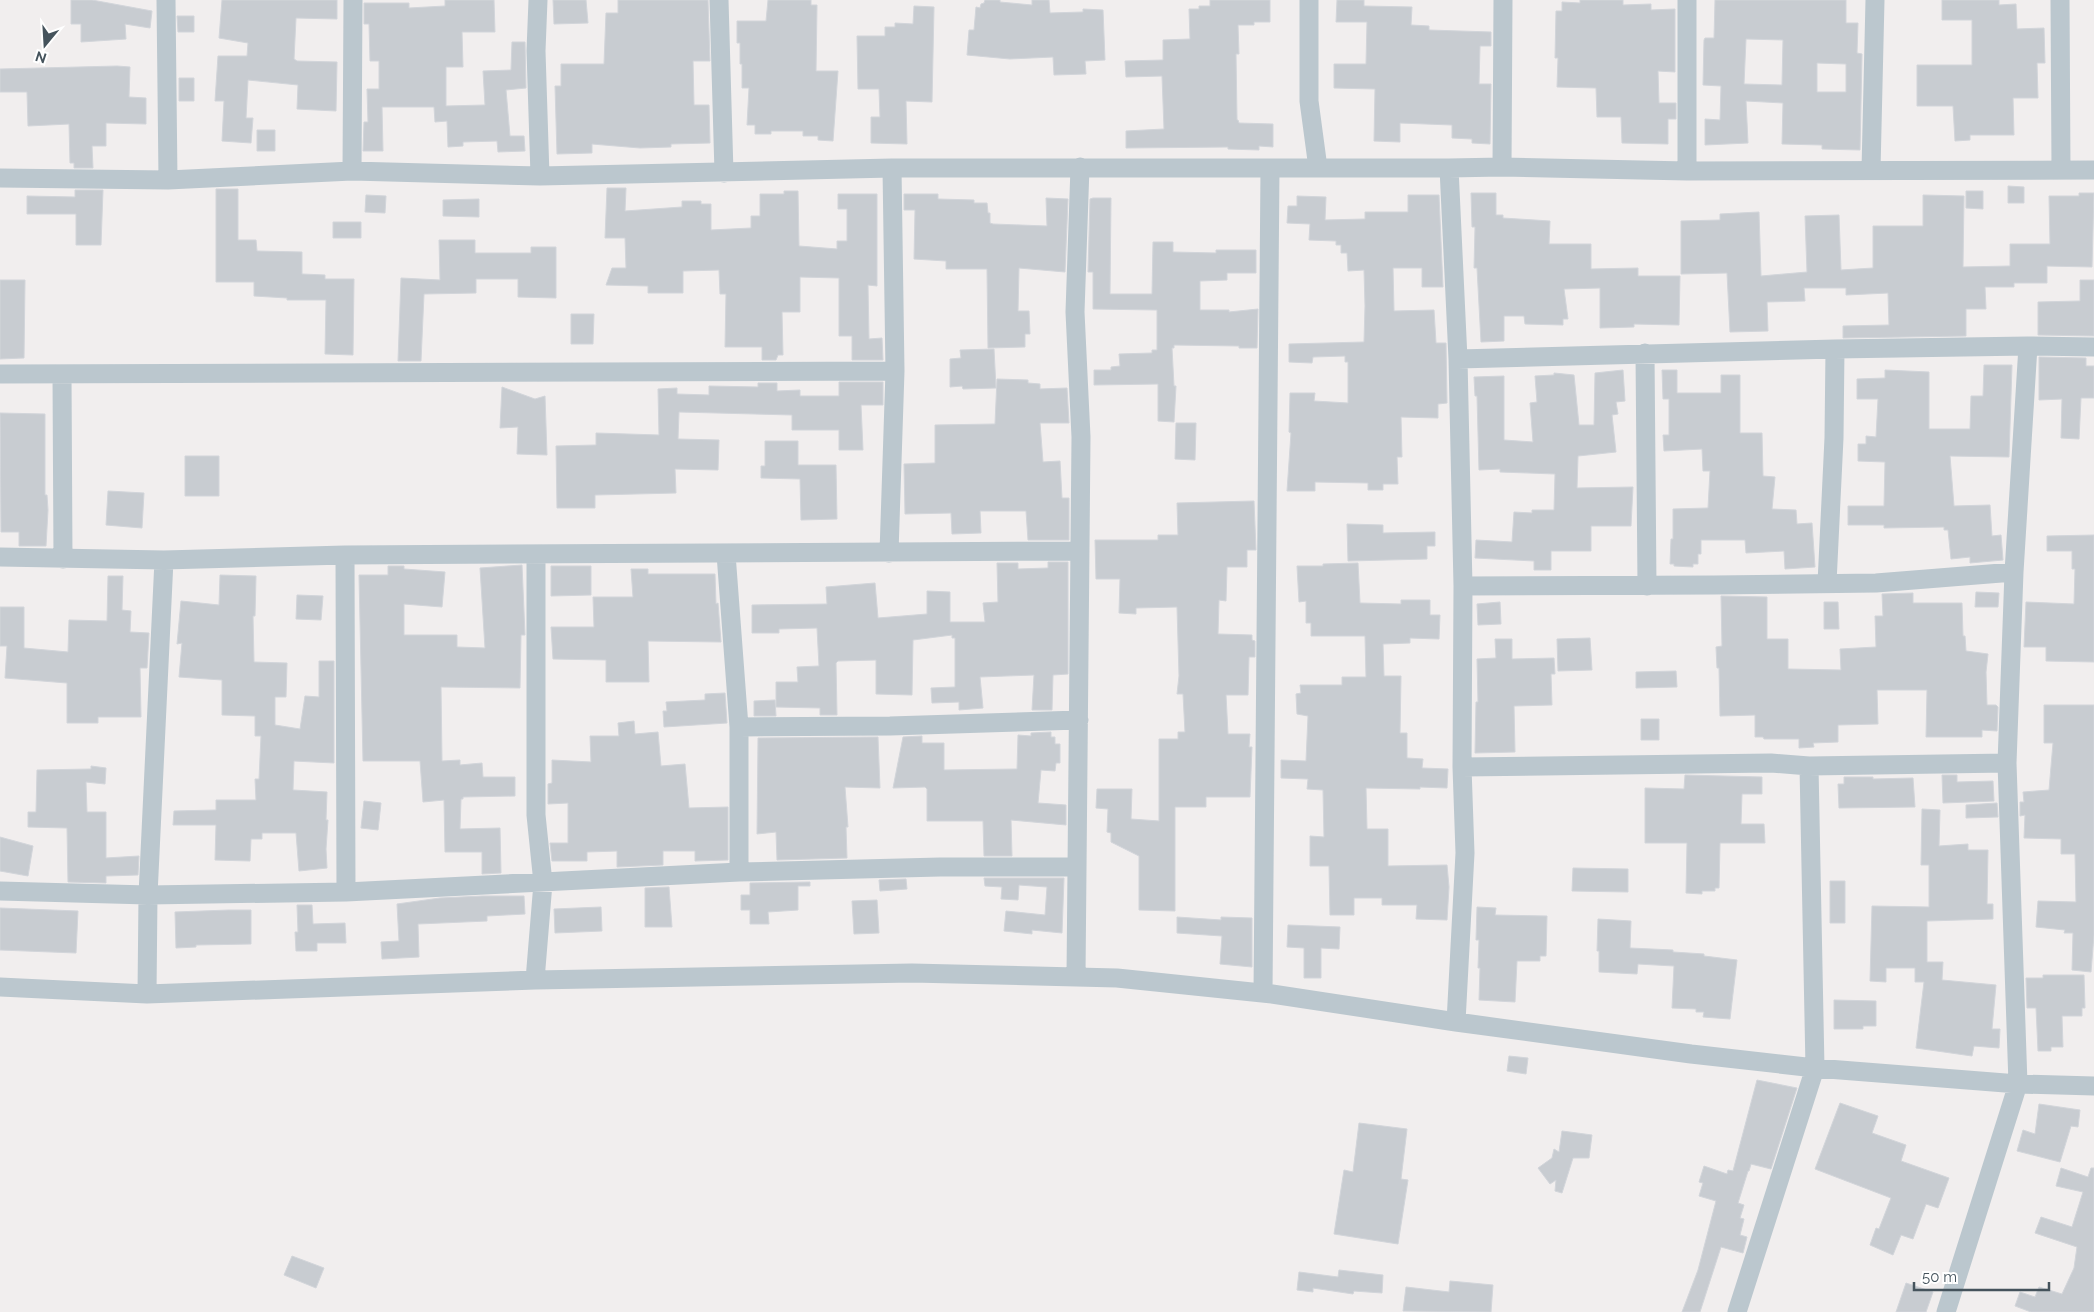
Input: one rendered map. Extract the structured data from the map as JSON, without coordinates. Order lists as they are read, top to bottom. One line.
{"scale_bar":"50 m","north":"bottom"}
